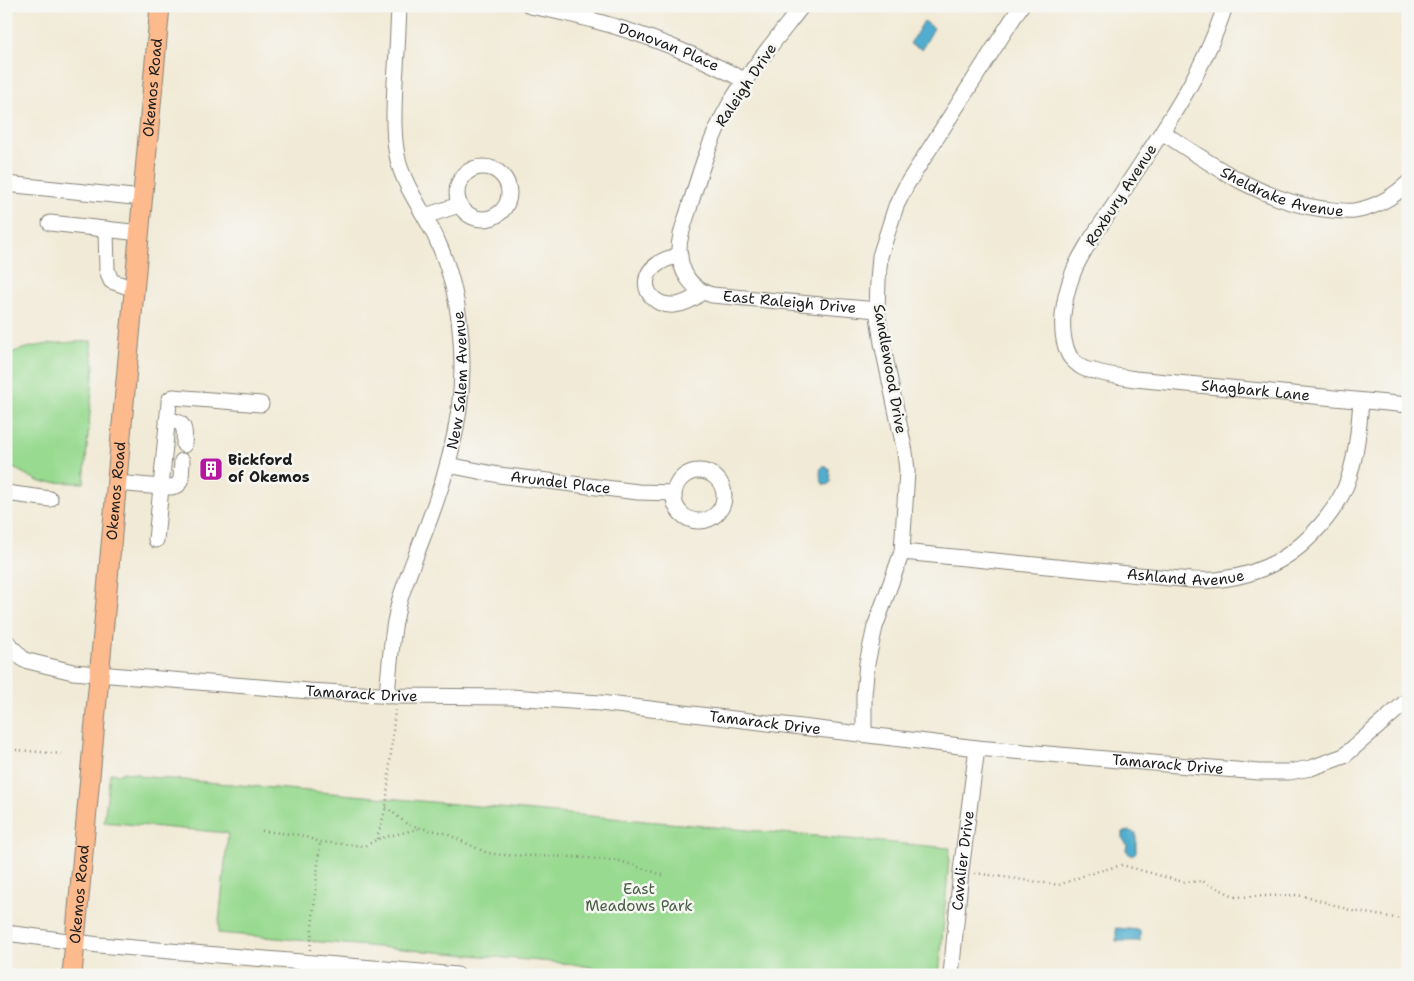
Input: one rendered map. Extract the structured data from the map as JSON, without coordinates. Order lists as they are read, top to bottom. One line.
{"streets":{"main road":["Okemos Road"],"street":["Donovan Place","Raleigh Drive","Sheldrake Avenue","Roxbury Avenue","East Raleigh Drive","Sandlewood Drive","New Salem Avenue","Shagbark Lane","Arundel Place","Ashland Avenue","Tamarack Drive","Cavalier Drive"]},"crossings":[["Donovan Place","Raleigh Drive"],["Raleigh Drive","East Raleigh Drive"],["Okemos Road","Tamarack Drive"],["Sheldrake Avenue","Roxbury Avenue"],["Roxbury Avenue","Shagbark Lane"],["East Raleigh Drive","Sandlewood Drive"],["Sandlewood Drive","Ashland Avenue"],["Sandlewood Drive","Tamarack Drive"],["New Salem Avenue","Arundel Place"],["New Salem Avenue","Tamarack Drive"],["Shagbark Lane","Ashland Avenue"],["Tamarack Drive","Cavalier Drive"]],"parks":["East Meadows Park"],"places":{"building":["Bickford of Okemos"]}}
